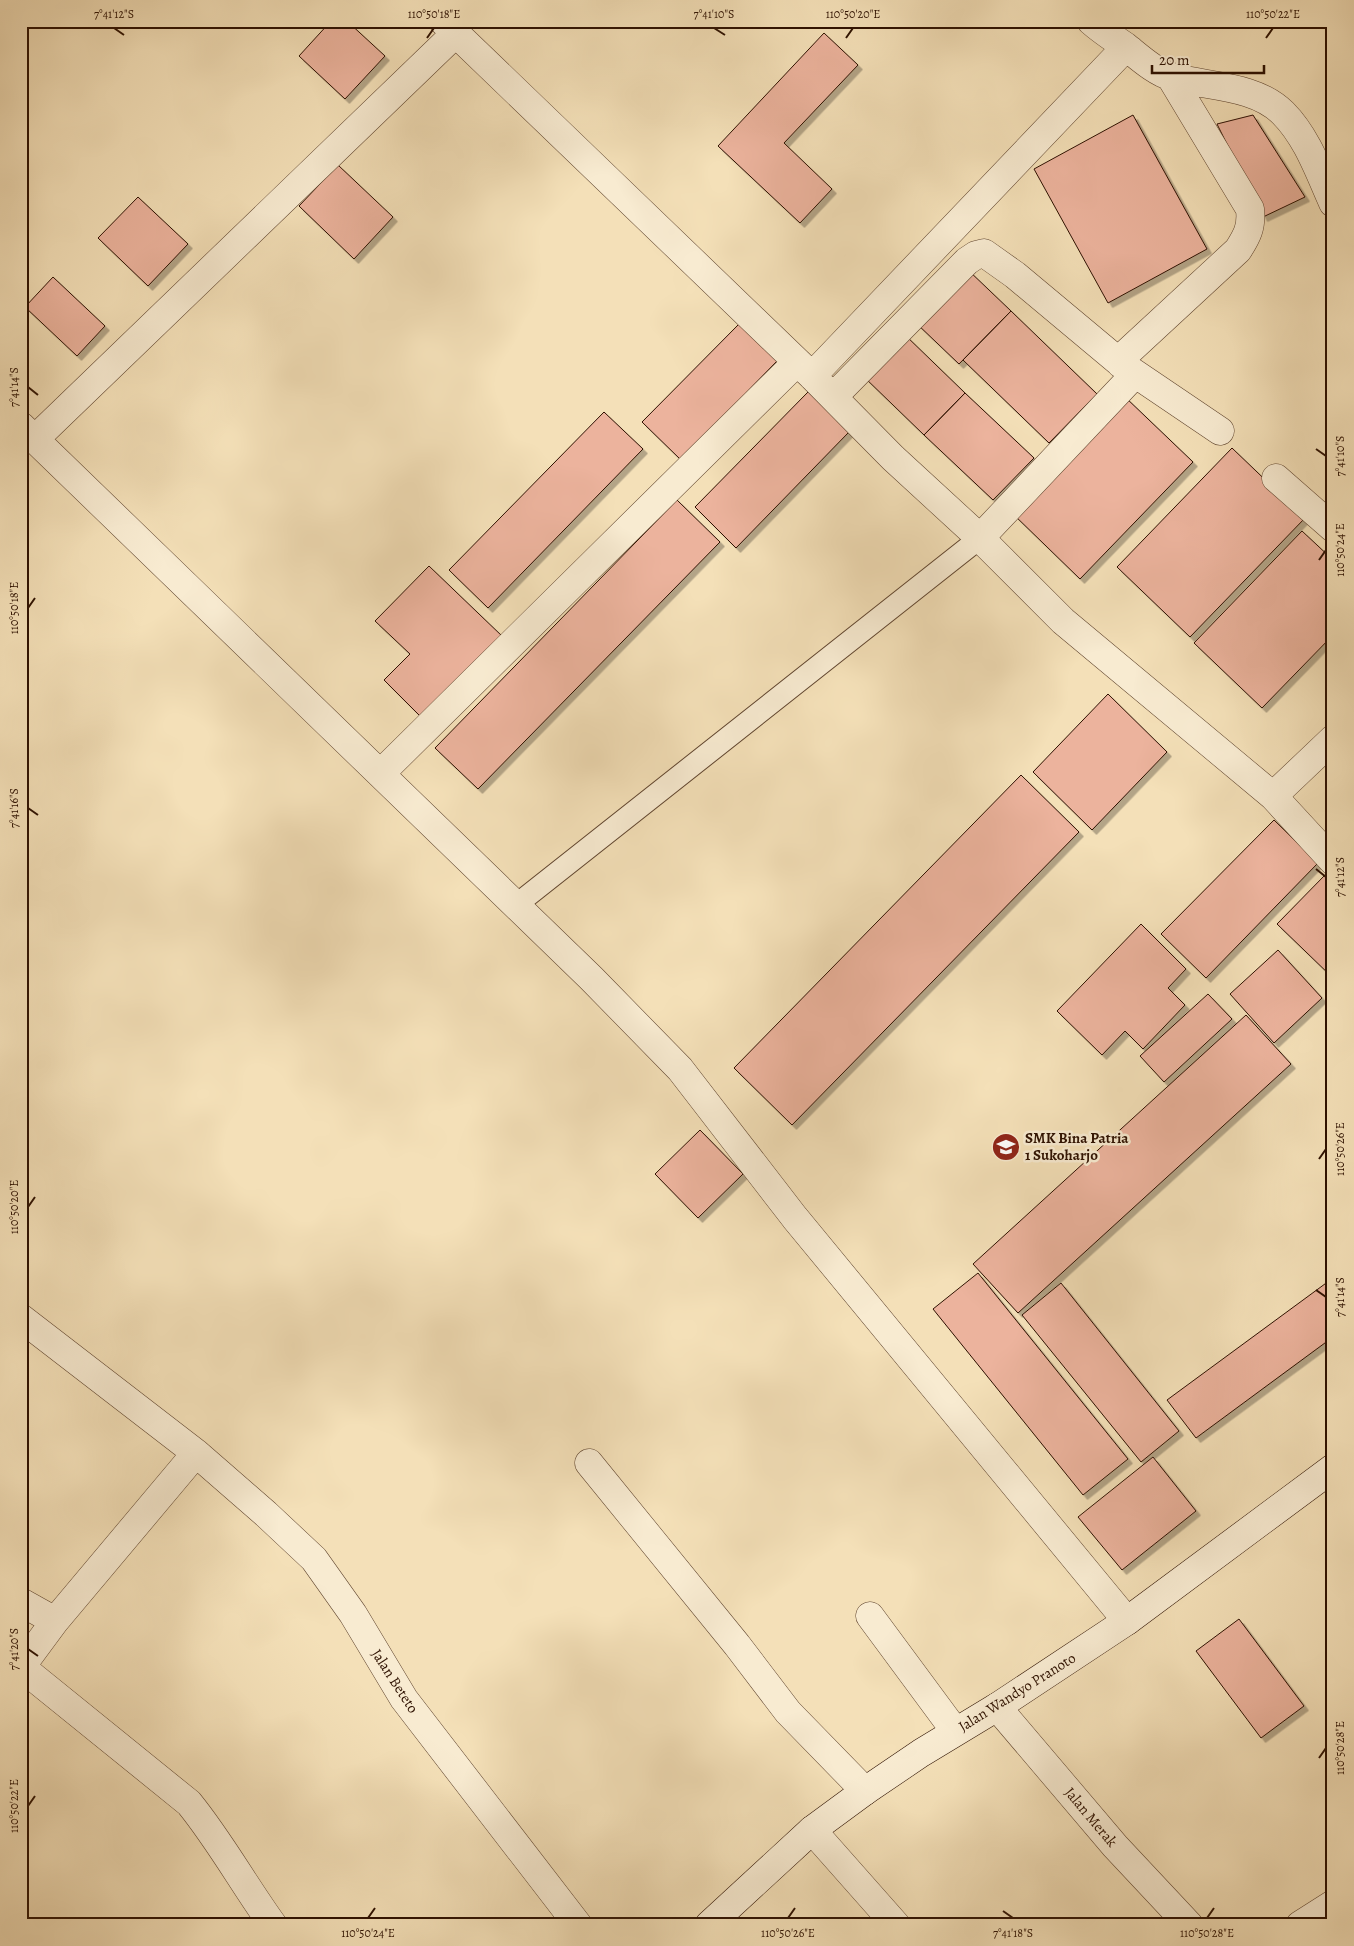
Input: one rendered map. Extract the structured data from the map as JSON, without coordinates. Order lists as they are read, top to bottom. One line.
{"streets":{"street":["Jalan Beteto","Jalan Wandyo Pranoto","Jalan Merak"]},"crossings":[["Jalan Wandyo Pranoto","Jalan Merak"]],"places":{"school or university":["SMK Bina Patria 1 Sukoharjo"]},"scale_bar":"20 m","coordinates":["7°41'12\"S","110°50'18\"E","7°41'10\"S","110°50'20\"E","110°50'22\"E","7°41'14\"S","110°50'24\"E","7°41'16\"S","110°50'26\"E","7°41'20\"S","110°50'28\"E","7°41'18\"S"]}
